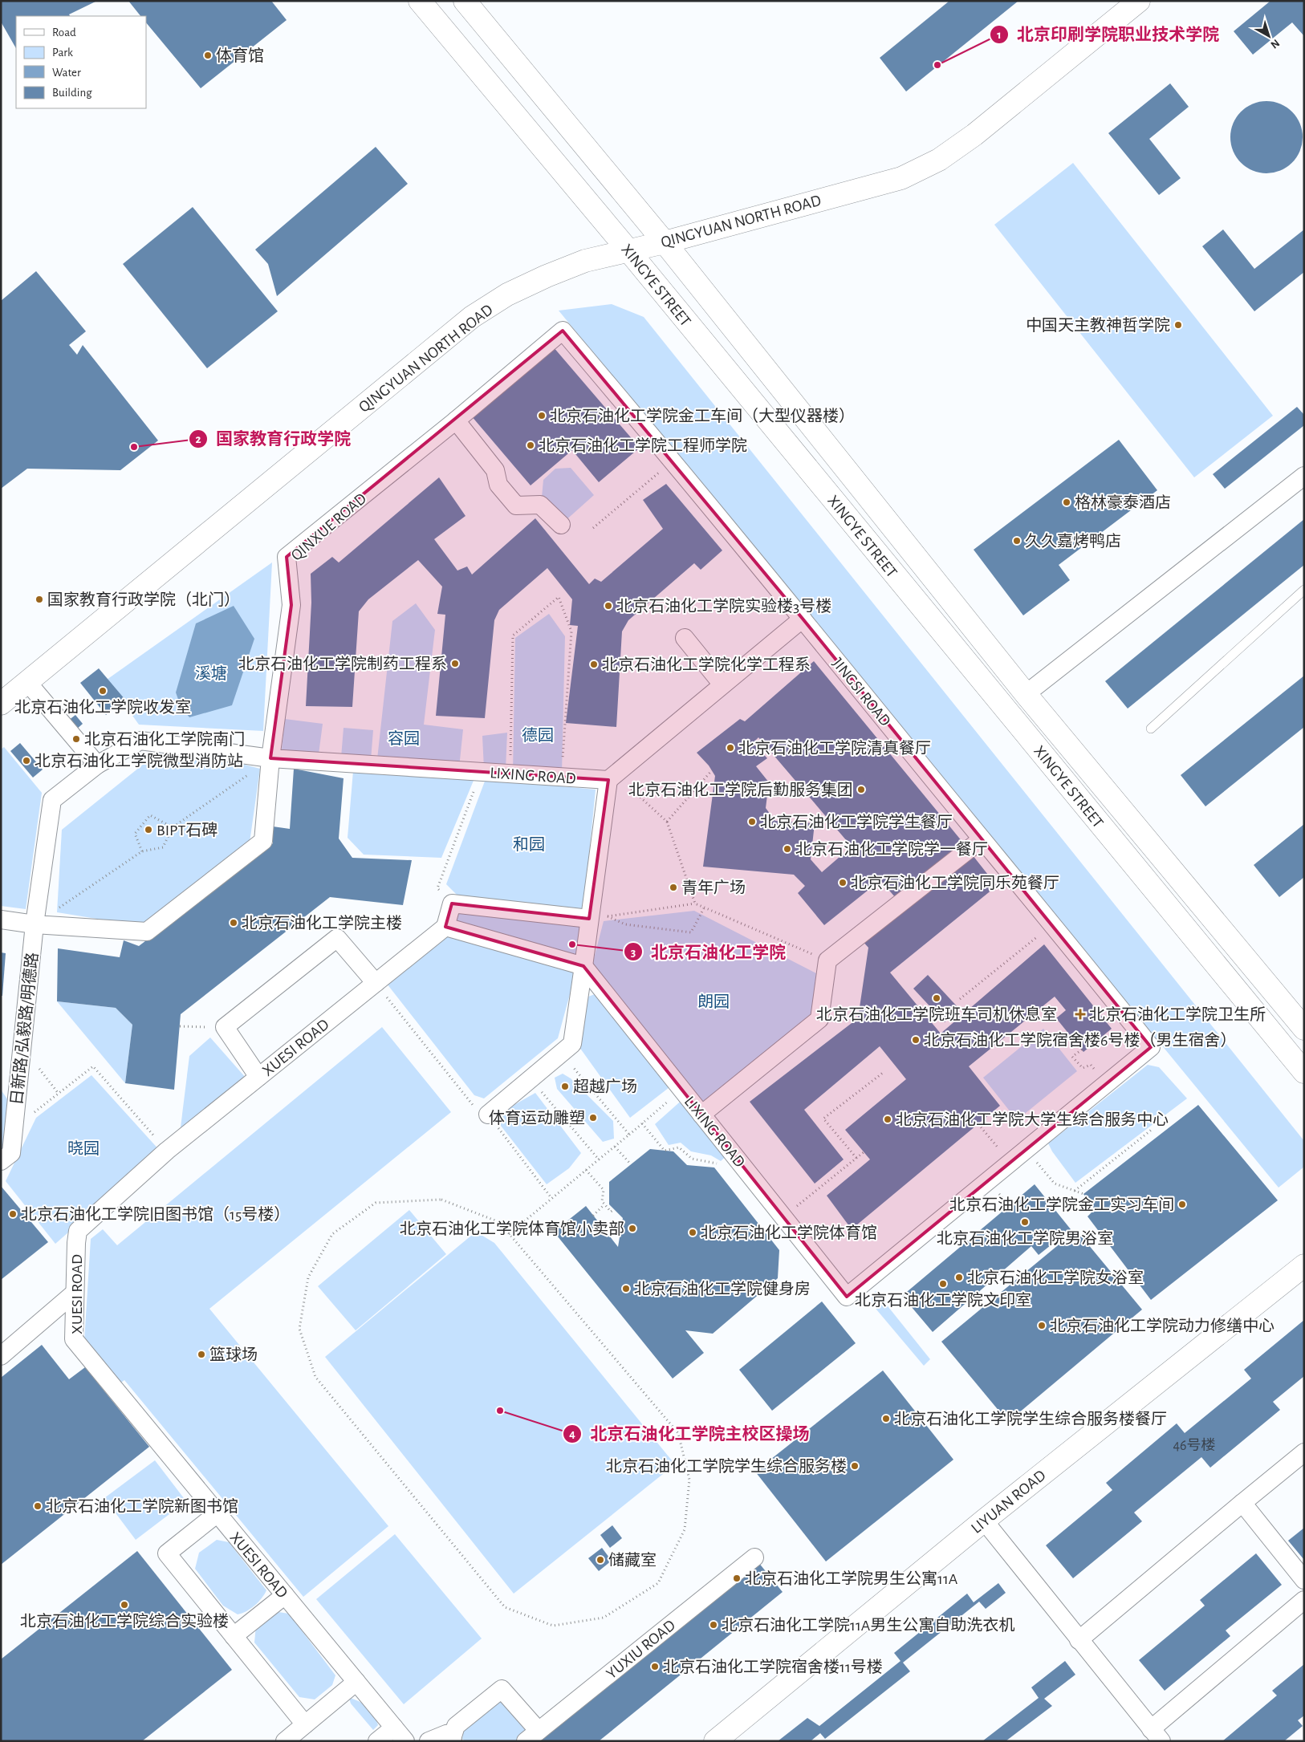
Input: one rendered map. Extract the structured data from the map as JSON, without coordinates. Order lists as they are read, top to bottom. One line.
{"streets":{"main road":["QINGYUAN NORTH ROAD","XINGYE STREET","LIYUAN ROAD"],"street":["QINXUE ROAD","JINGSI ROAD","LIXING ROAD","日新路/弘毅路/明德路","XUESI ROAD","YUXIU ROAD"]},"crossings":[["QINGYUAN NORTH ROAD","XINGYE STREET"],["QINXUE ROAD","JINGSI ROAD"],["QINXUE ROAD","LIXING ROAD"],["LIXING ROAD","日新路/弘毅路/明德路"]],"parks":["溪塘","德园","容园","和园","朗园","晓园"],"places":{"other":["体育馆","北京印刷学院职业技术学院","中国天主教神哲学院","北京石油化工学院金工车间（大型仪器楼）","北京石油化工学院工程师学院","国家教育行政学院","格林豪泰酒店","久久嘉烤鸭店","国家教育行政学院（北门）","北京石油化工学院实验楼3号楼","北京石油化工学院制药工程系","北京石油化工学院化学工程系","北京石油化工学院收发室","北京石油化工学院南门","北京石油化工学院清真餐厅","北京石油化工学院微型消防站","北京石油化工学院后勤服务集团","北京石油化工学院学生餐厅","BIPT石碑","北京石油化工学院学一餐厅","北京石油化工学院同乐苑餐厅","青年广场","北京石油化工学院主楼","北京石油化工学院","北京石油化工学院班车司机休息室","北京石油化工学院宿舍楼6号楼（男生宿舍）","超越广场","体育运动雕塑","北京石油化工学院大学生综合服务中心","北京石油化工学院金工实习车间","北京石油化工学院旧图书馆（15号楼）","北京石油化工学院男浴室","北京石油化工学院体育馆小卖部","北京石油化工学院体育馆","北京石油化工学院女浴室","北京石油化工学院文印室","北京石油化工学院健身房","北京石油化工学院动力修缮中心","篮球场","北京石油化工学院主校区操场","北京石油化工学院学生综合服务楼餐厅","北京石油化工学院学生综合服务楼","北京石油化工学院新图书馆","储藏室","北京石油化工学院男生公寓11A","北京石油化工学院综合实验楼","北京石油化工学院11A男生公寓自助洗衣机","北京石油化工学院宿舍楼11号楼"],"health":["北京石油化工学院卫生所"]},"house_numbers":["46号楼"],"legend":["Road","Park","Water","Building"],"north":"bottom right"}
